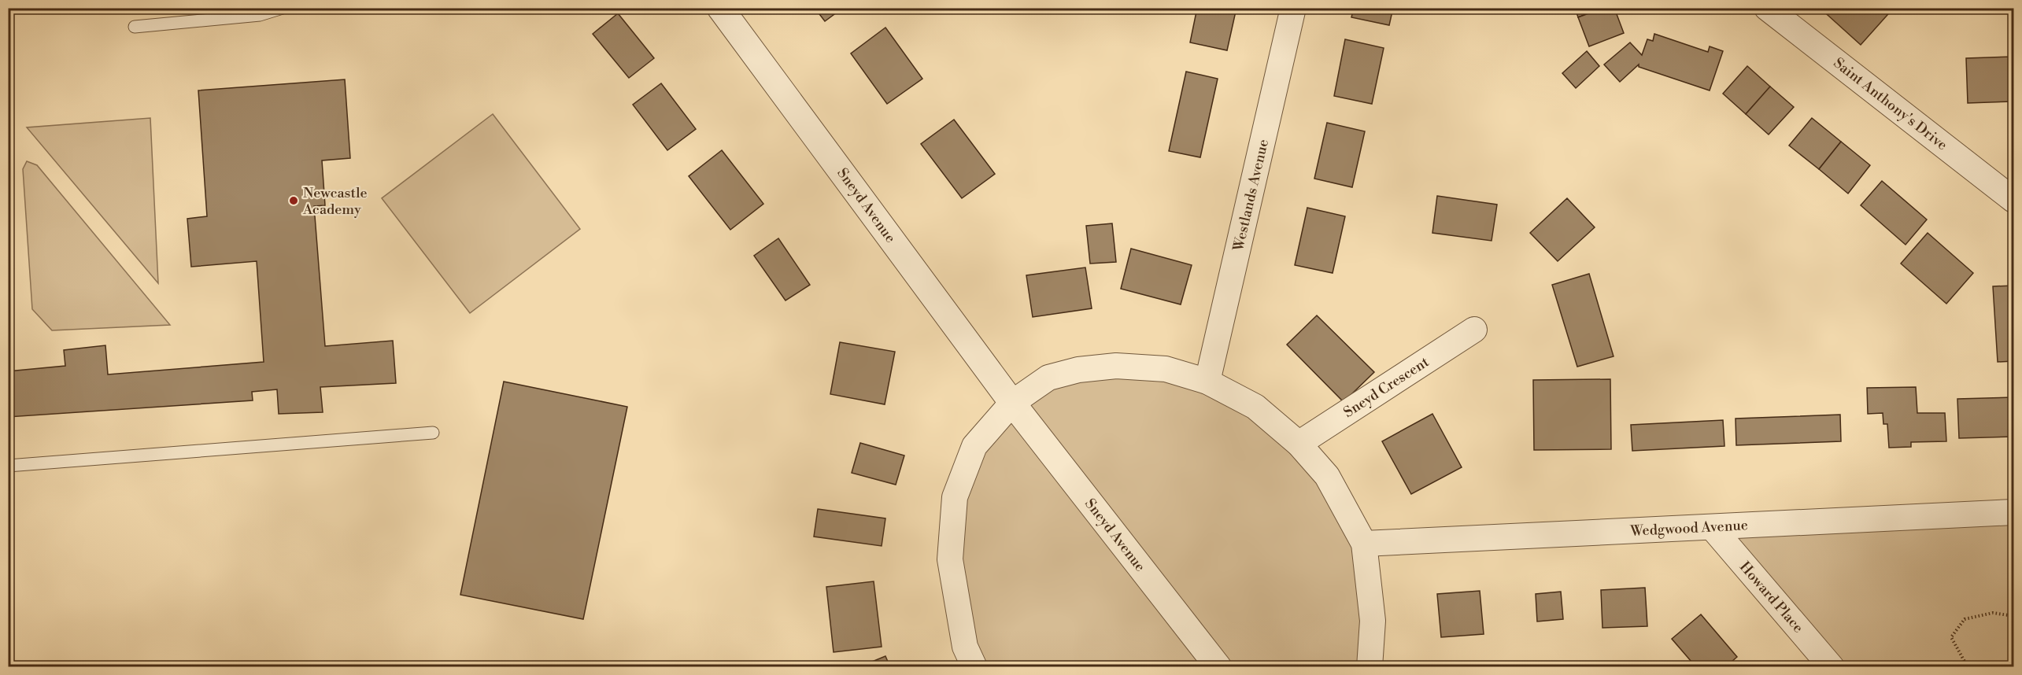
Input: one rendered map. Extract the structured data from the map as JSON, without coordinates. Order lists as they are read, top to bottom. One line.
{"streets":{"street":["Saint Anthony's Drive","Westlands Avenue","Sneyd Avenue","Sneyd Crescent","Wedgwood Avenue","Howard Place"]},"crossings":[["Wedgwood Avenue","Howard Place"]],"places":["Newcastle Academy"]}
